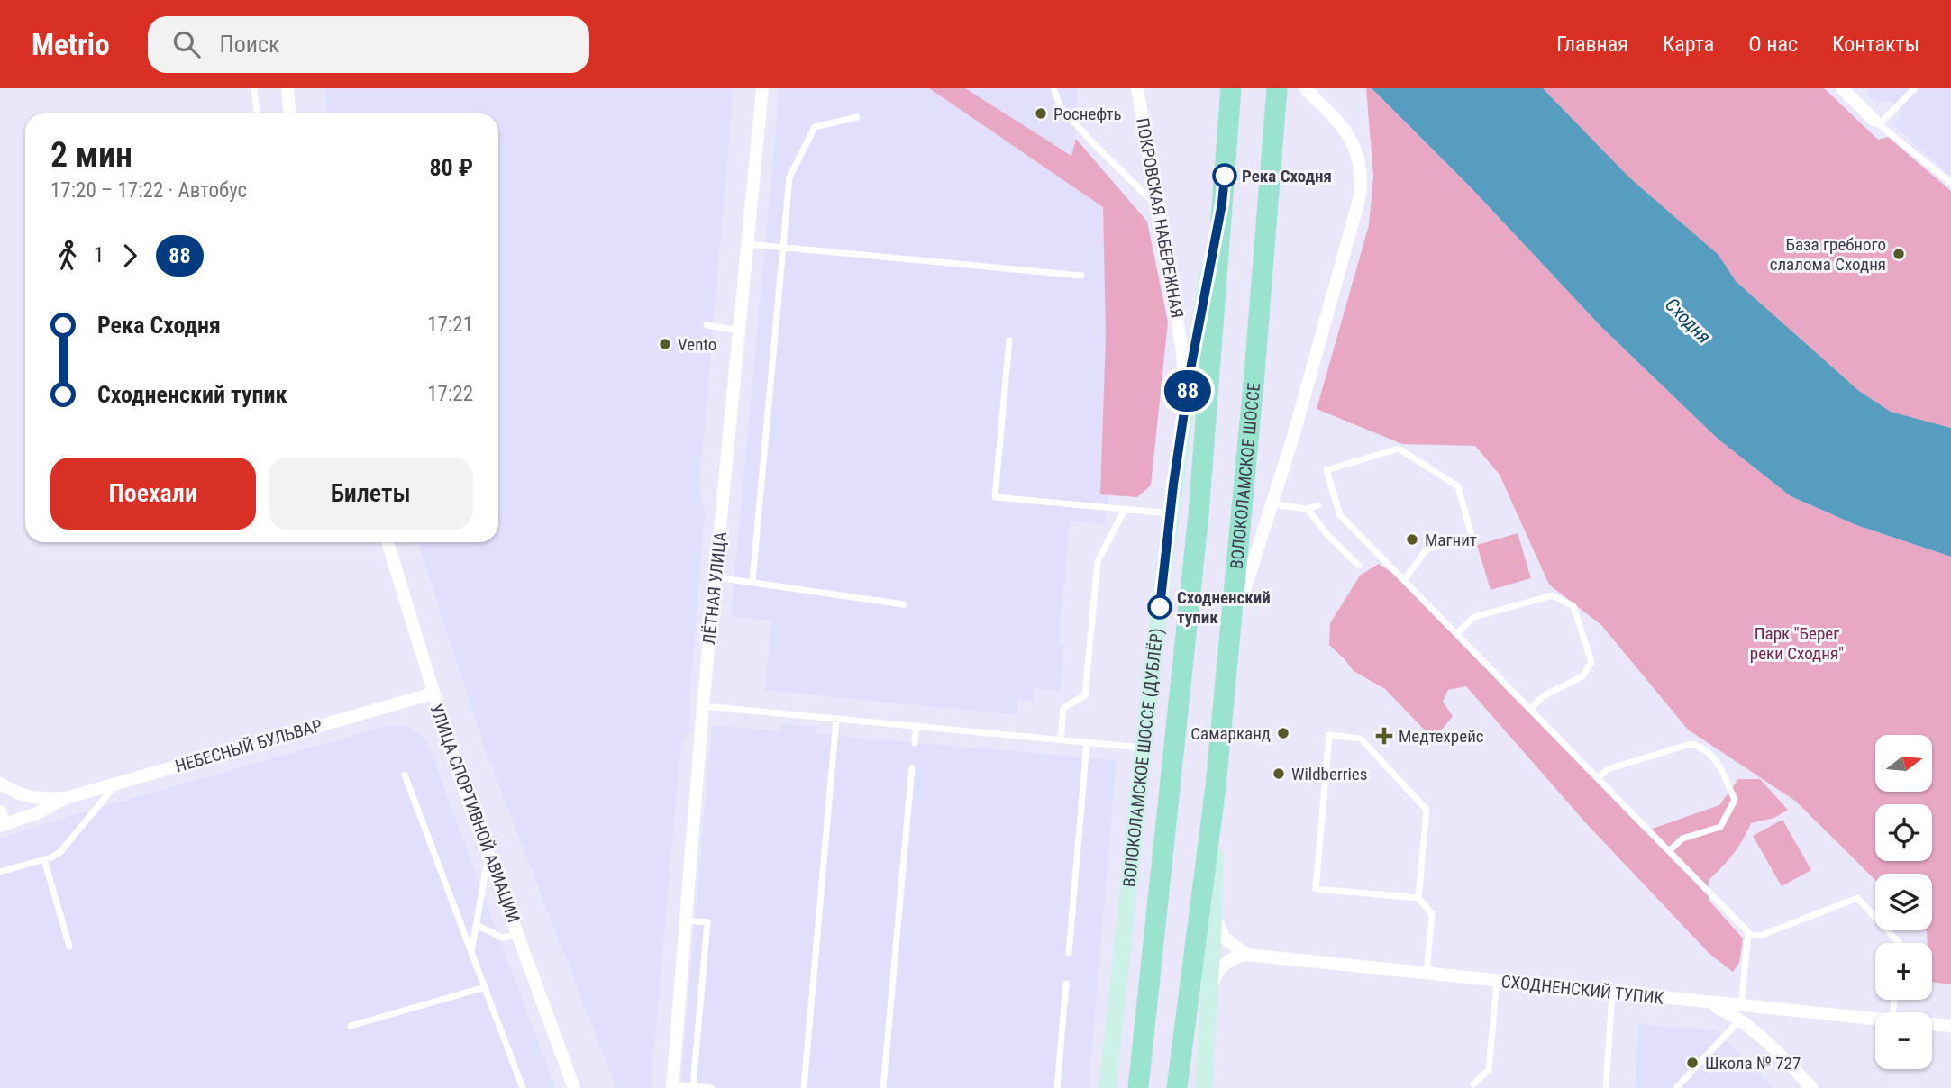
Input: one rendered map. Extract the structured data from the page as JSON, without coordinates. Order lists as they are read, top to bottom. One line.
{"streets":{"main road":["ВОЛОКОЛАМСКОЕ ШОССЕ"],"street":["ПОКРОВСКАЯ НАБЕРЕЖНАЯ","ЛЁТНАЯ УЛИЦА","НЕБЕСНЫЙ БУЛЬВАР","ВОЛОКОЛАМСКОЕ ШОССЕ (ДУБЛЁР)","УЛИЦА СПОРТИВНОЙ АВИАЦИИ","СХОДНЕНСКИЙ ТУПИК"]},"crossings":[["ПОКРОВСКАЯ НАБЕРЕЖНАЯ","ВОЛОКОЛАМСКОЕ ШОССЕ (ДУБЛЁР)"],["НЕБЕСНЫЙ БУЛЬВАР","УЛИЦА СПОРТИВНОЙ АВИАЦИИ"]],"water":["Сходня"],"parks":["Парк \"Берег реки Сходня\""],"places":{"other":["Роснефть","Река Сходня","База гребного слалома Сходня","Vento","Магнит","Сходненский тупик","Самарканд","Wildberries","Школа № 727"],"health":["Медтехрейс"]},"lines":["bus line 88"],"north":"right","page":{"header":"Metrio","search":"Поиск","nav":["Главная","Карта","О нас","Контакты"],"on_map":"88","heading":["2 мин","17:20 – 17:22 · Автобус","80 ₽"],"legs":["1","88"],"list":[{"name":"Река Сходня","value":"17:21"},{"name":"Сходненский тупик","value":"17:22"}],"buttons":["Поехали","Билеты"],"map_buttons":["+","−"]}}
